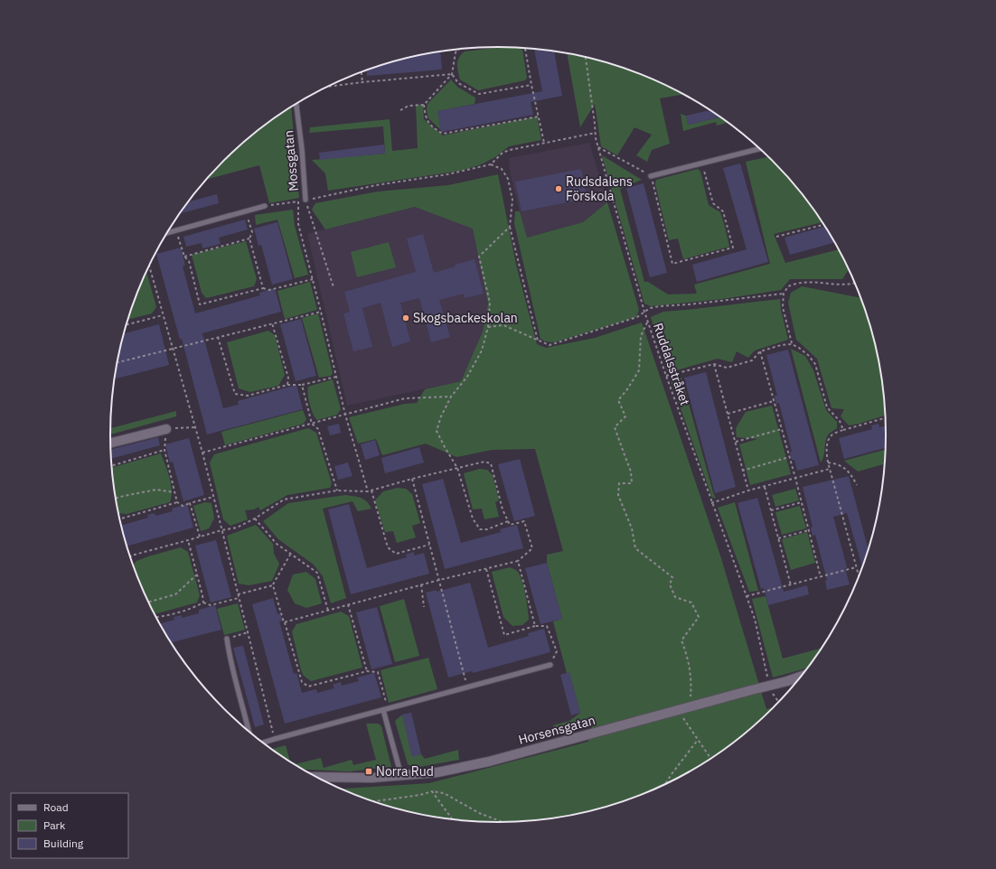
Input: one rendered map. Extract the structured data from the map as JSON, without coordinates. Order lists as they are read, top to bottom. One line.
{"streets":{"street":["Horsensgatan"],"lane":["Mossgatan"],"path":["Ruddalsstråket"]},"places":{"other":["Rudsdalens Förskola","Skogsbackeskolan"],"transit":["Norra Rud"]},"legend":["Road","Park","Building"]}
